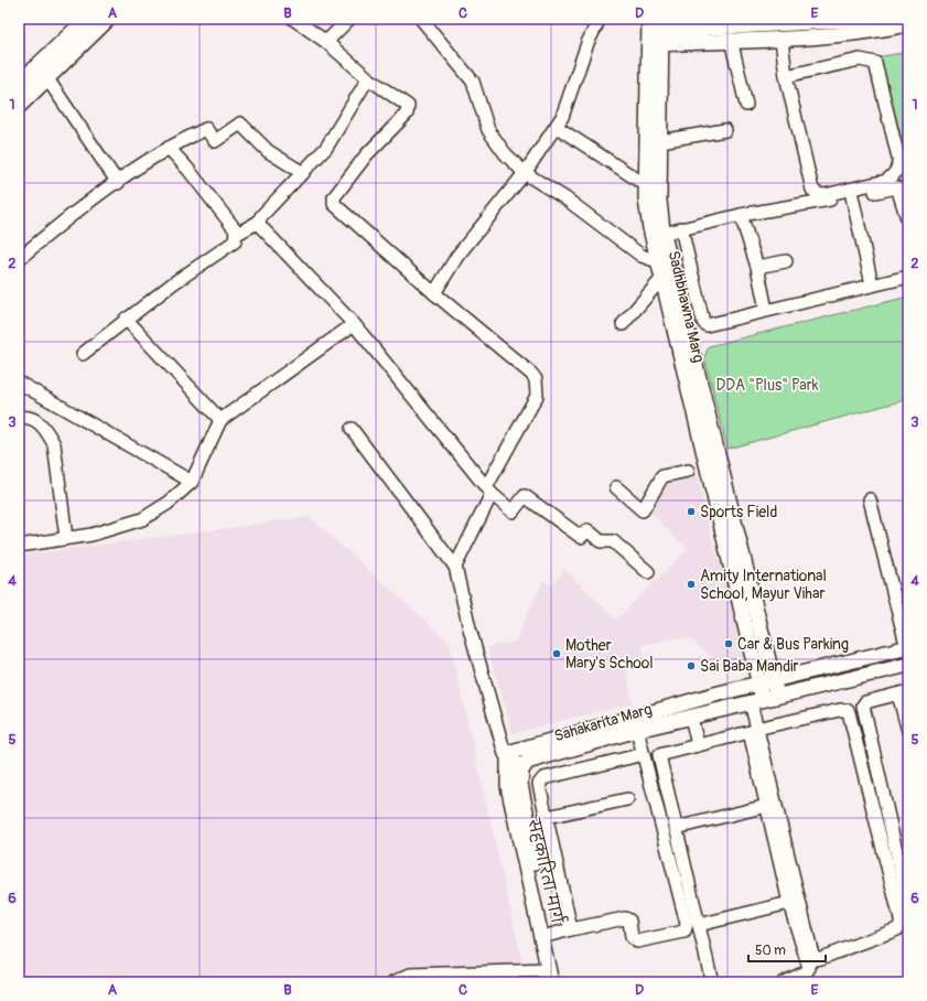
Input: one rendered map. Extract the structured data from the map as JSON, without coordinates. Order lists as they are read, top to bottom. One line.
{"streets":{"street":["Sadhbhawna Marg","Sahakarita Marg","सहकारिता मार्ग"]},"crossings":[["Sadhbhawna Marg","Sahakarita Marg"],["Sahakarita Marg","सहकारिता मार्ग"]],"parks":["DDA \"Plus\" Park"],"places":["Sports Field","Amity International School, Mayur Vihar","Car & Bus Parking","Mother Mary's School","Sai Baba Mandir"],"scale_bar":"50 m","grid":{"columns":["A","B","C","D","E"],"rows":["1","2","3","4","5","6"]}}
